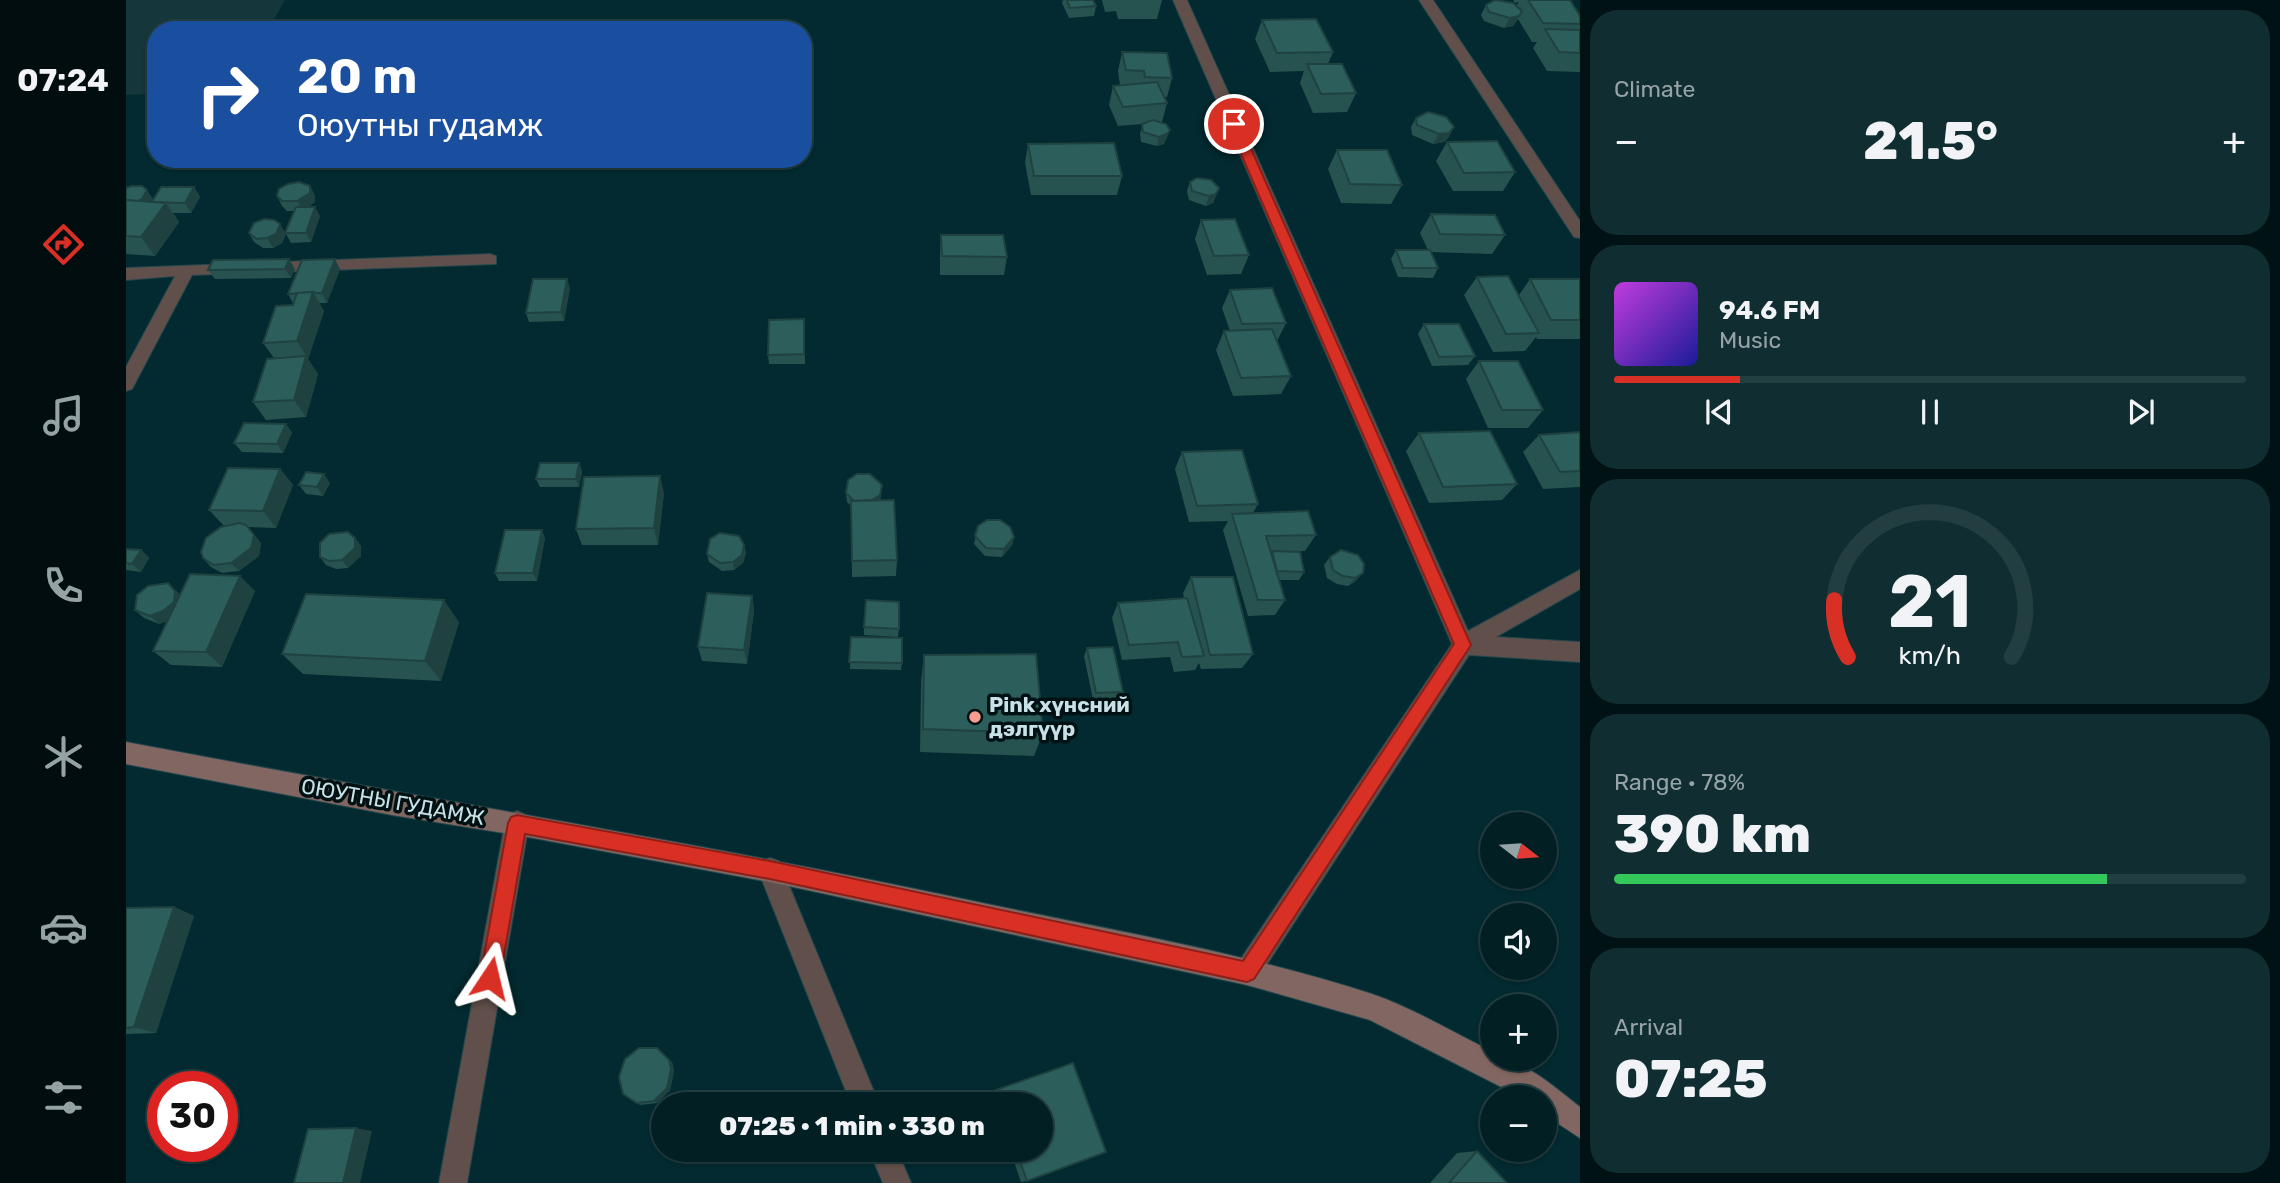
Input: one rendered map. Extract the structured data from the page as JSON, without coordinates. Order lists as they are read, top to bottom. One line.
{"streets":{"street":["ОЮУТНЫ ГУДАМЖ"]},"places":["Pink хүнсний дэлгүүр"],"north":"right","page":{"tabs":"07:24","tile":["Climate",["Range · 78%","390 km"],["Arrival","07:25"]],"turn":["20 m","Оюутны гудамж"],"heat":["−","21.5°","+"],"song":["94.6 FM","Music"],"map_buttons":["+","−"],"limit":"30","trip":"07:25 · 1 min · 330 m","gauge":["21","km/h"]}}
